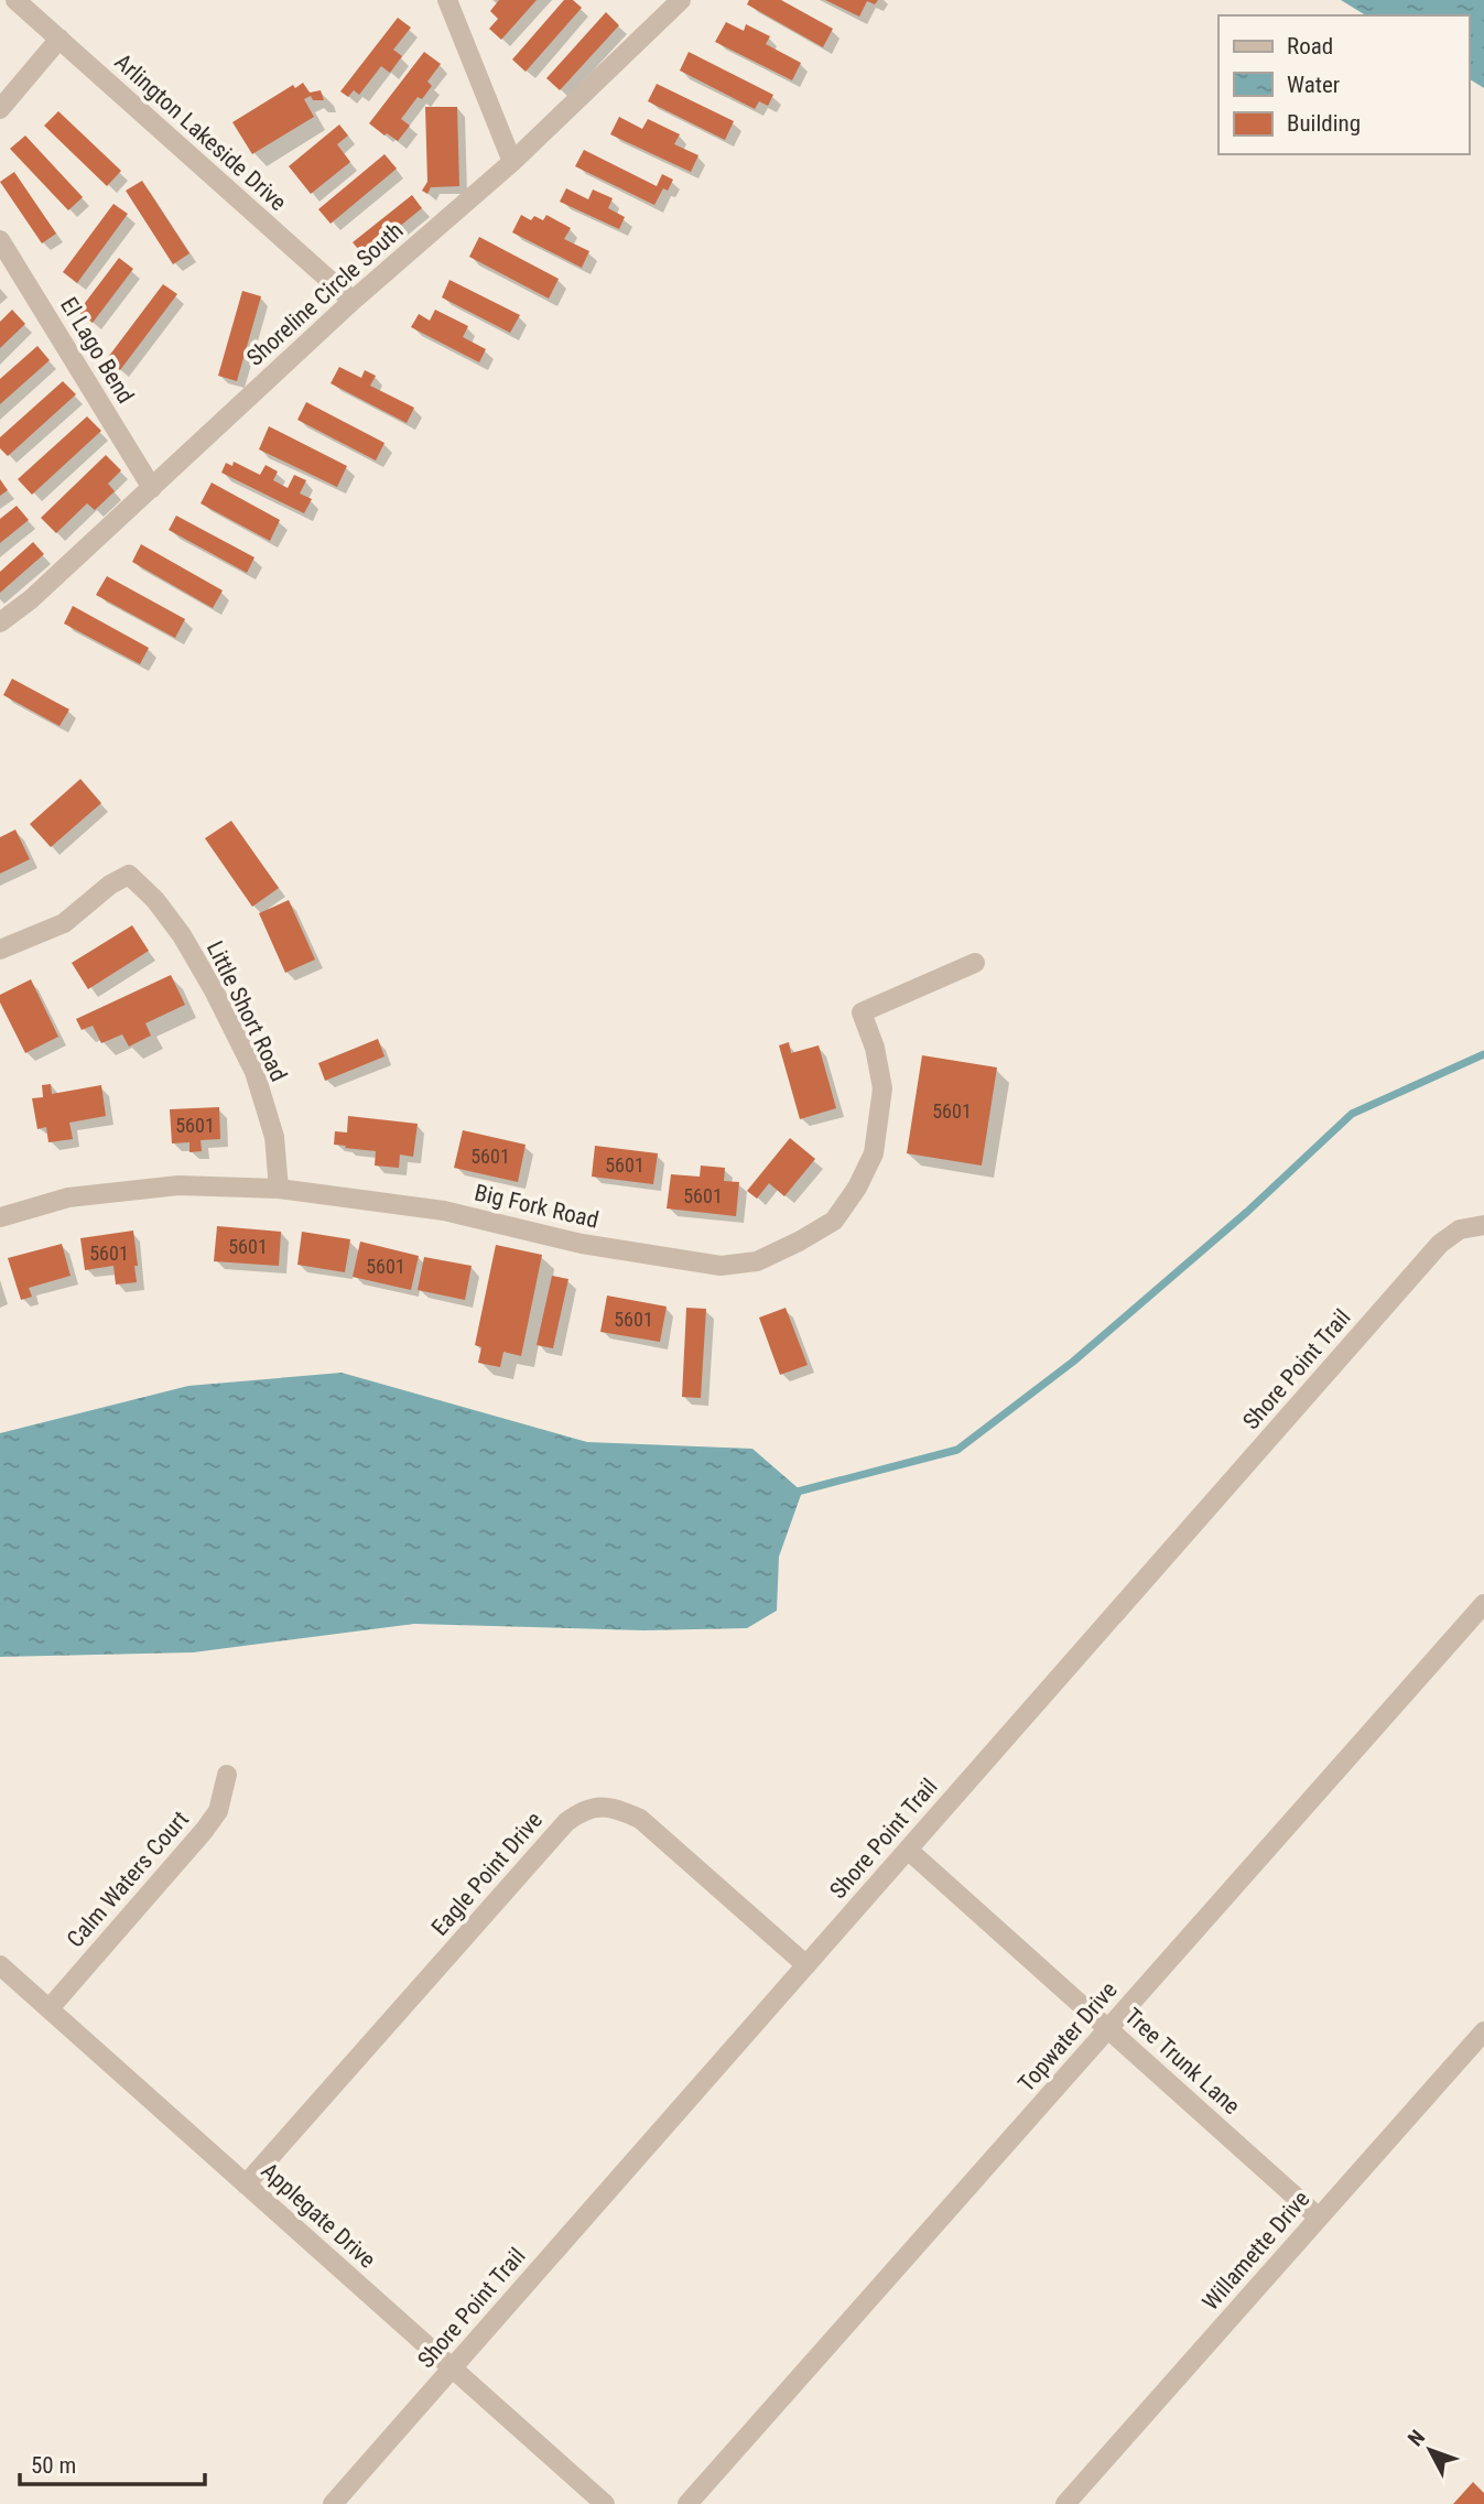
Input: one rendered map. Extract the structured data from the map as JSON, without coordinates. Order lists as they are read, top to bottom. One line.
{"streets":{"street":["Arlington Lakeside Drive","Shoreline Circle South","El Lago Bend","Little Short Road","Big Fork Road","Shore Point Trail","Eagle Point Drive","Calm Waters Court","Topwater Drive","Tree Trunk Lane","Applegate Drive","Willamette Drive"]},"crossings":[["Arlington Lakeside Drive","Shoreline Circle South"],["Shoreline Circle South","El Lago Bend"],["Little Short Road","Big Fork Road"],["Shore Point Trail","Eagle Point Drive"],["Shore Point Trail","Tree Trunk Lane"],["Shore Point Trail","Applegate Drive"],["Eagle Point Drive","Applegate Drive"],["Calm Waters Court","Applegate Drive"],["Topwater Drive","Tree Trunk Lane"],["Tree Trunk Lane","Willamette Drive"]],"house_numbers":["5601","5601","5601","5601","5601","5601","5601","5601","5601"],"legend":["Road","Water","Building"],"scale_bar":"50 m","north":"top left"}
